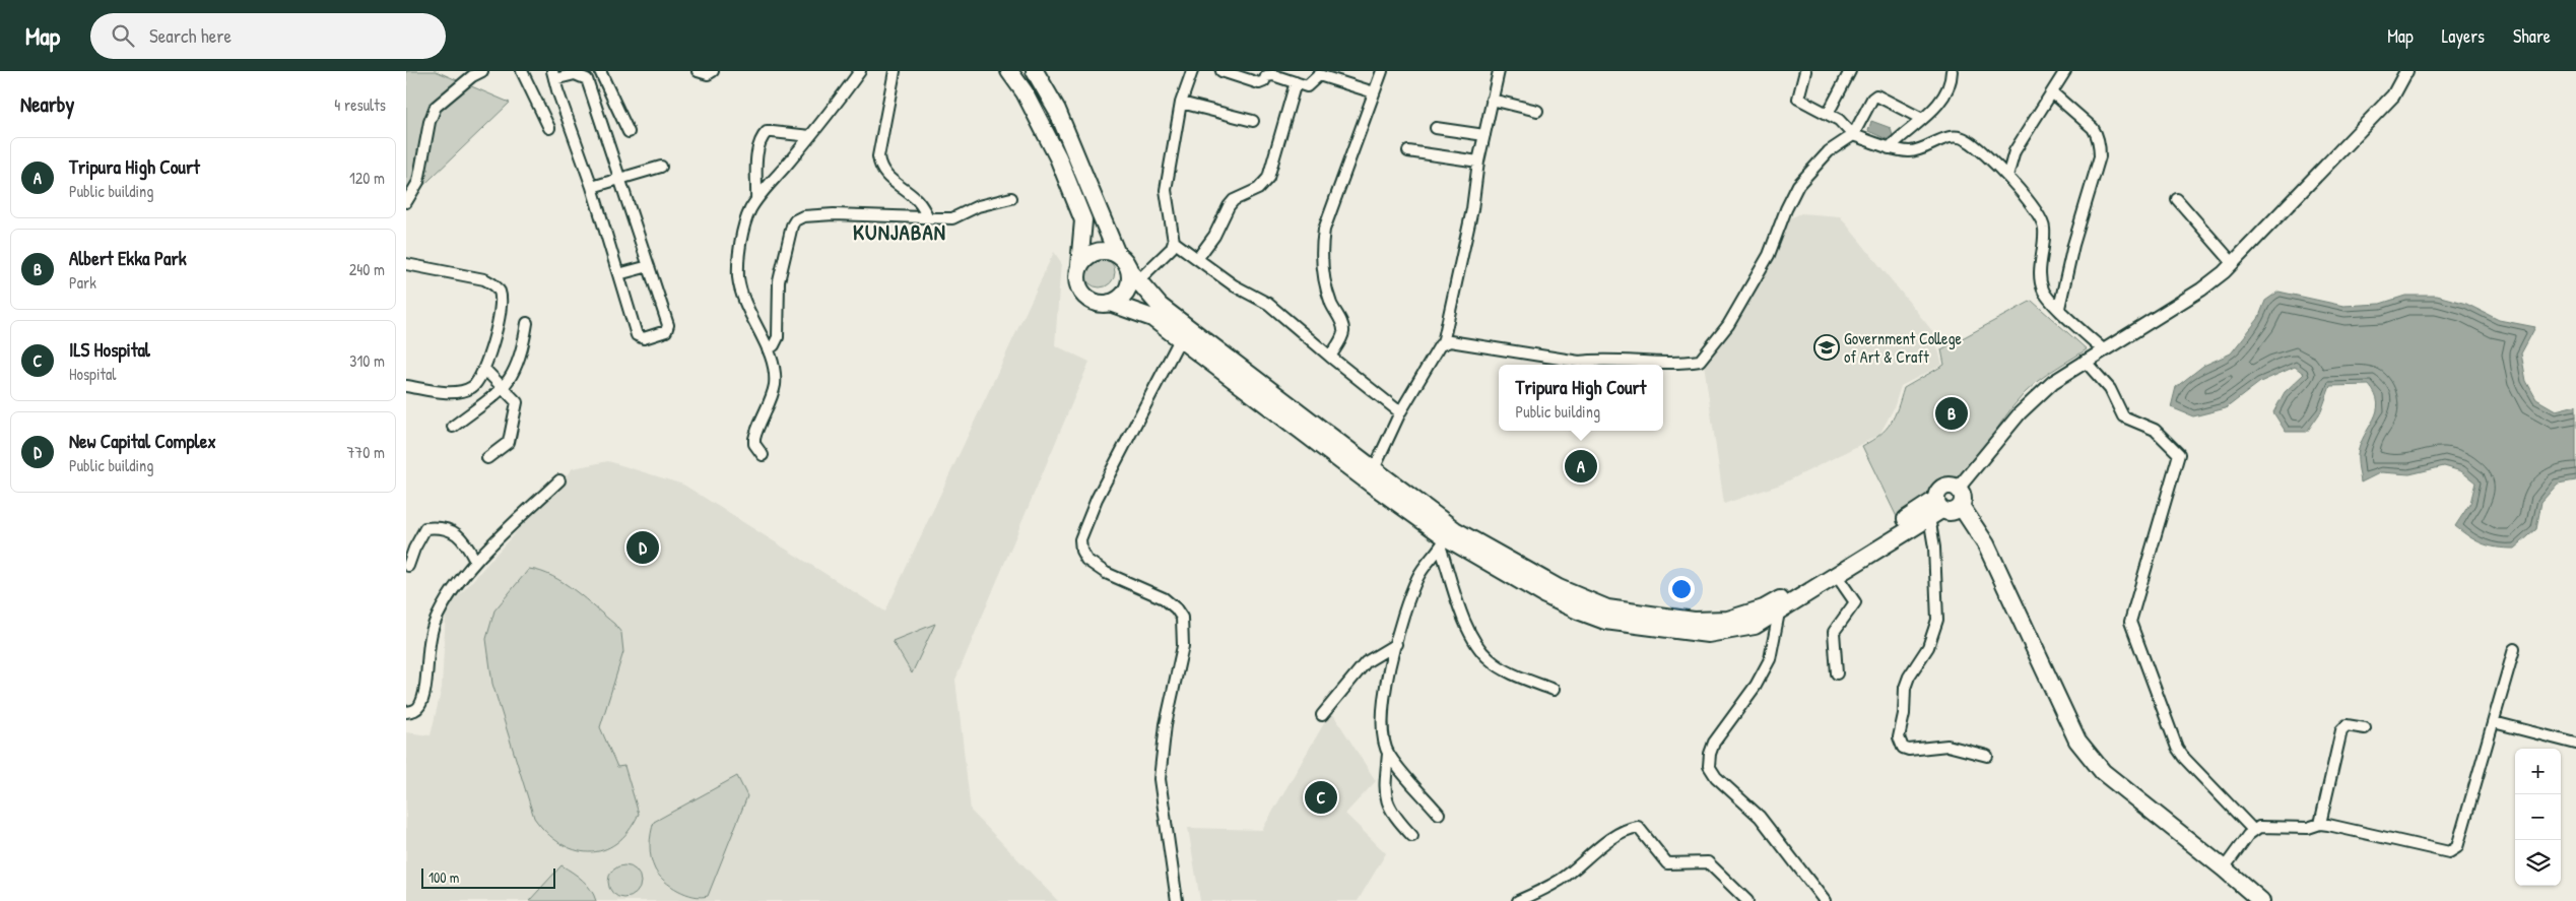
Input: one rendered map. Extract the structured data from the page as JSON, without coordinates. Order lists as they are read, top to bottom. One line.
{"districts":["KUNJABAN"],"places":{"school or university":["Government College of Art & Craft"]},"scale_bar":"100 m","page":{"header":"Map","search":"Search here","nav":["Map","Layers","Share"],"heading":["Nearby","4 results"],"list":[{"mark":"A","name":"Tripura High Court","note":"Public building","value":"120 m"},{"mark":"B","name":"Albert Ekka Park","note":"Park","value":"240 m"},{"mark":"C","name":"ILS Hospital","note":"Hospital","value":"310 m"},{"mark":"D","name":"New Capital Complex","note":"Public building","value":"770 m"}],"popup":["Tripura High Court","Public building"],"pins":["B","A","D","C"],"map_buttons":["+","−"],"scale":"100 m"}}
